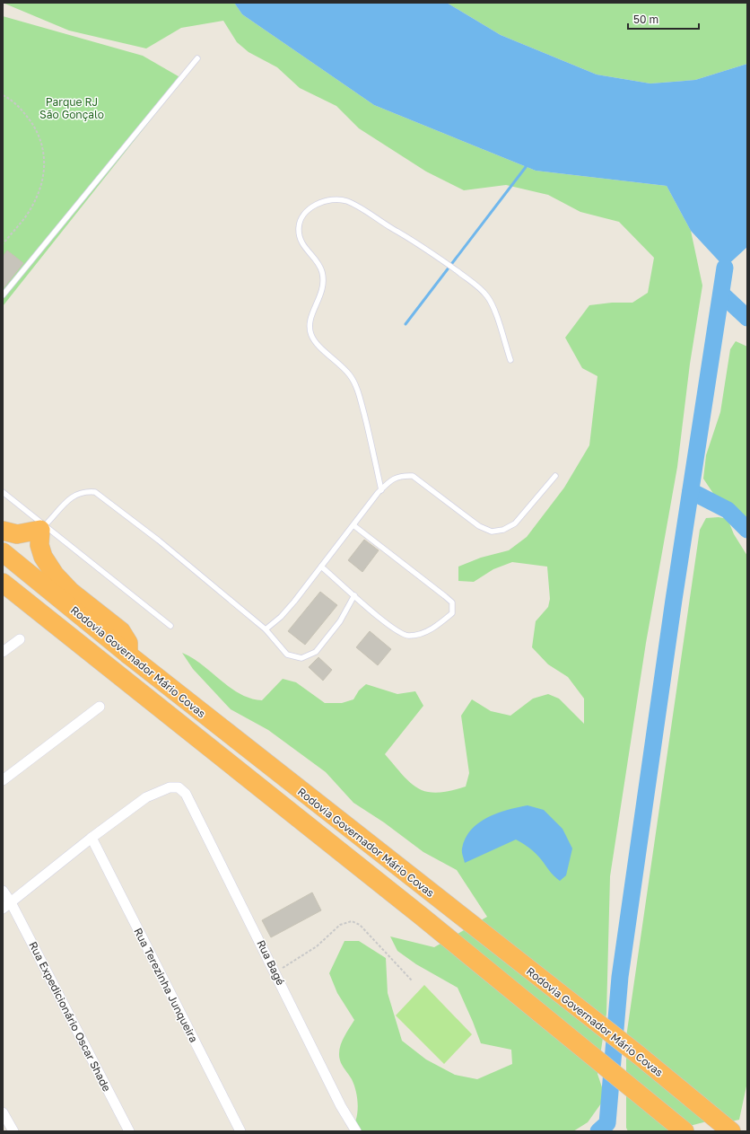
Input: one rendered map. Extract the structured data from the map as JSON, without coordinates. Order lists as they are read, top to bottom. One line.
{"streets":{"highway":["Rodovia Governador Mário Covas"],"street":["Rua Bagé","Rua Terezinha Junqueira","Rua Expedicionário Oscar Shade"]},"crossings":[["Rua Bagé","Rua Terezinha Junqueira"]],"parks":["Parque RJ São Gonçalo"],"scale_bar":"50 m"}
